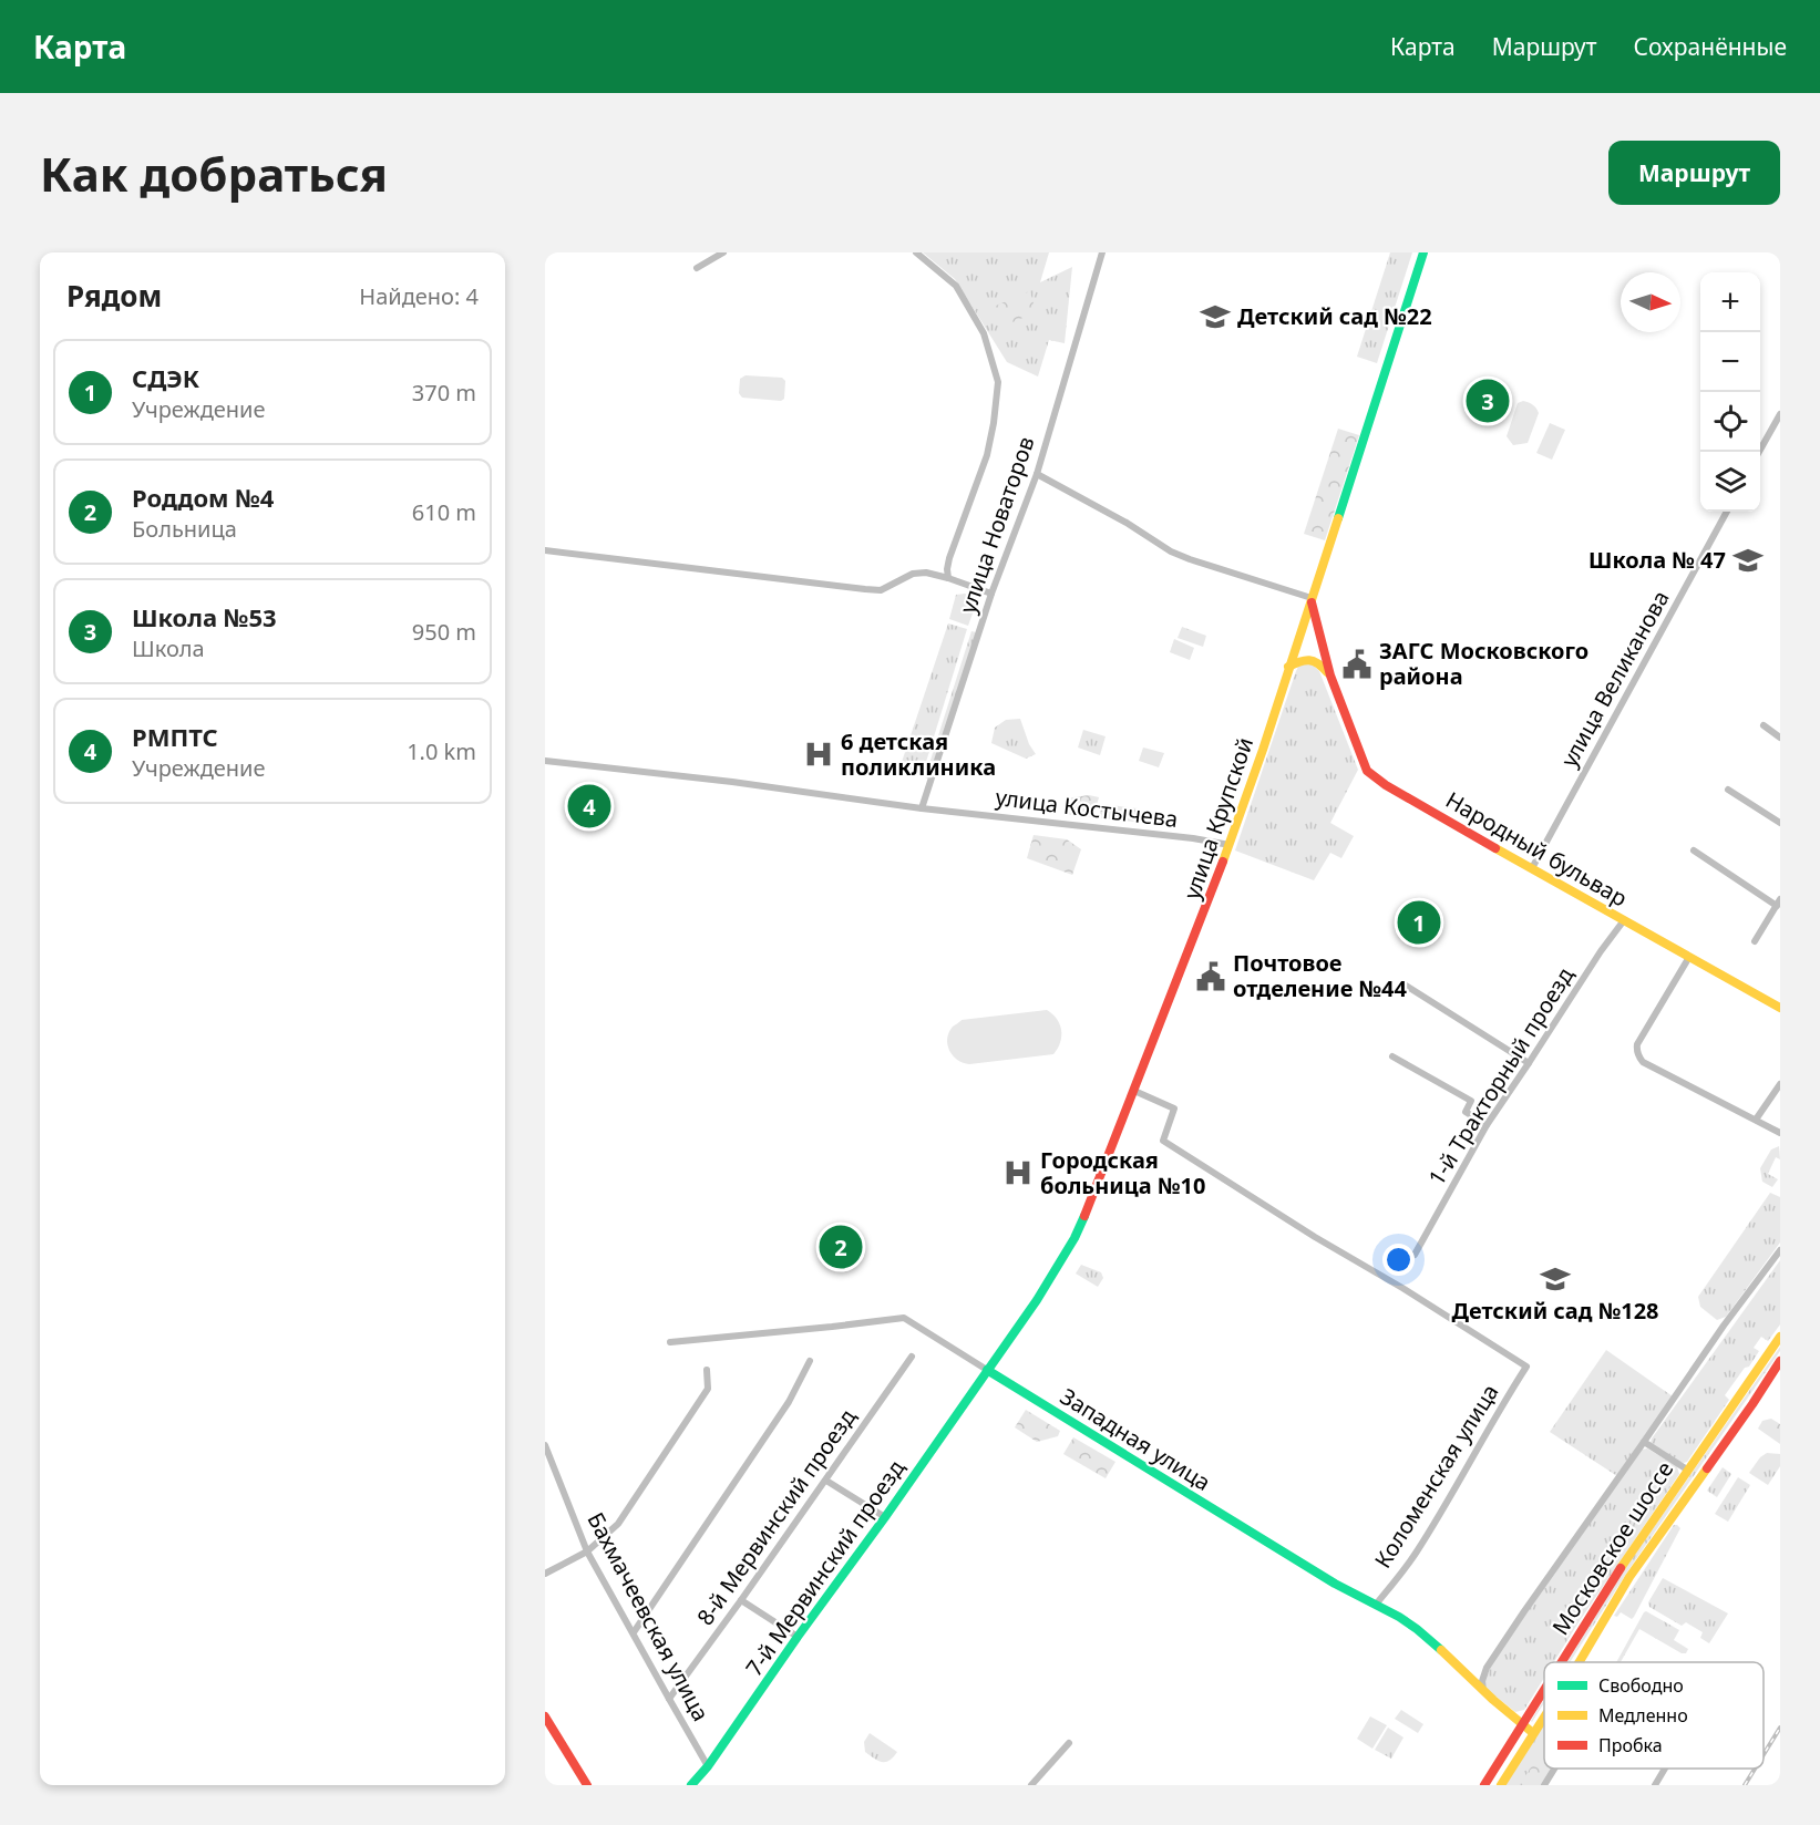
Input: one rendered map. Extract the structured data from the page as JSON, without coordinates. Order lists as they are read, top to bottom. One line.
{"streets":{"street":["улица Новаторов","улица Великанова","улица Костычева","улица Крупской","Народный бульвар","1-й Тракторный проезд","Западная улица","Коломенская улица","8-й Мервинский проезд","Московское шоссе","7-й Мервинский проезд","Бахмачеевская улица"]},"crossings":[["улица Новаторов","улица Костычева"],["улица Великанова","Народный бульвар"],["улица Костычева","улица Крупской"],["улица Крупской","Народный бульвар"],["улица Крупской","Западная улица"],["улица Крупской","Коломенская улица"],["улица Крупской","7-й Мервинский проезд"],["Народный бульвар","1-й Тракторный проезд"],["Западная улица","Коломенская улица"],["Западная улица","Московское шоссе"],["Западная улица","7-й Мервинский проезд"],["8-й Мервинский проезд","Бахмачеевская улица"],["7-й Мервинский проезд","Бахмачеевская улица"]],"places":{"school or university":["Детский сад №22","Школа № 47","Детский сад №128"],"public building":["ЗАГС Московского района","Почтовое отделение №44"],"hospital":["6 детская поликлиника","Городская больница №10"]},"legend":["Свободно","Медленно","Пробка"],"north":"right","page":{"header":"Карта","nav":["Карта","Маршрут","Сохранённые"],"buttons":"Маршрут","title":"Как добраться","heading":["Рядом","Найдено: 4"],"map_buttons":["+","−"],"list":[{"mark":"1","name":"СДЭК","note":"Учреждение","value":"370 m"},{"mark":"2","name":"Роддом №4","note":"Больница","value":"610 m"},{"mark":"3","name":"Школа №53","note":"Школа","value":"950 m"},{"mark":"4","name":"РМПТС","note":"Учреждение","value":"1.0 km"}],"pins":["3","4","1","2"]}}
